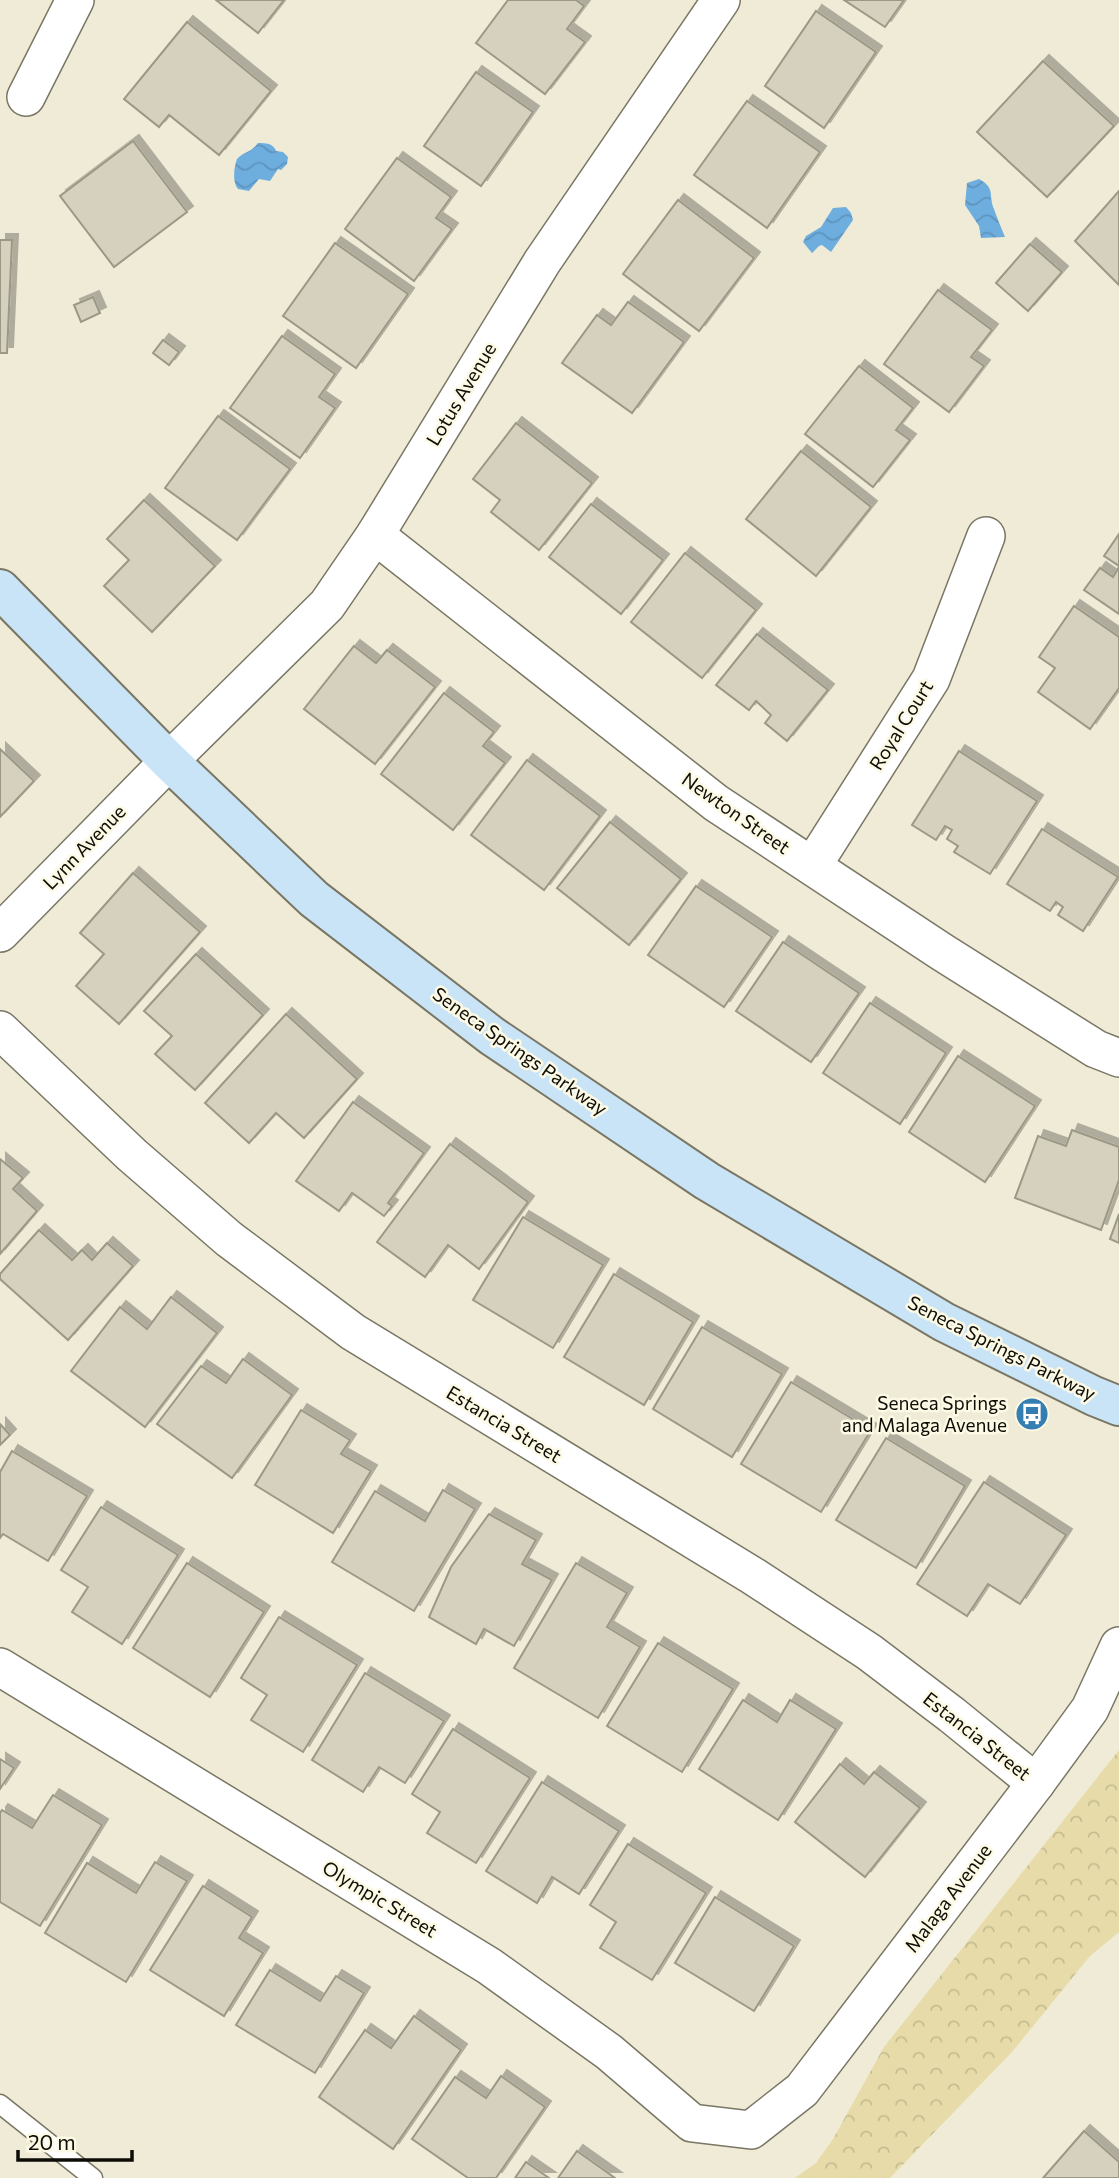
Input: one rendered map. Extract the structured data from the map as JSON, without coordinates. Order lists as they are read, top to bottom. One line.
{"streets":{"street":["Lotus Avenue","Royal Court","Newton Street","Lynn Avenue","Seneca Springs Parkway","Estancia Street","Malaga Avenue","Olympic Street"]},"crossings":[["Lotus Avenue","Newton Street"],["Lotus Avenue","Lynn Avenue"],["Lotus Avenue","Seneca Springs Parkway"],["Royal Court","Newton Street"],["Lynn Avenue","Seneca Springs Parkway"],["Estancia Street","Malaga Avenue"],["Malaga Avenue","Olympic Street"]],"places":{"bus stop":["Seneca Springs and Malaga Avenue"]},"scale_bar":"20 m"}
